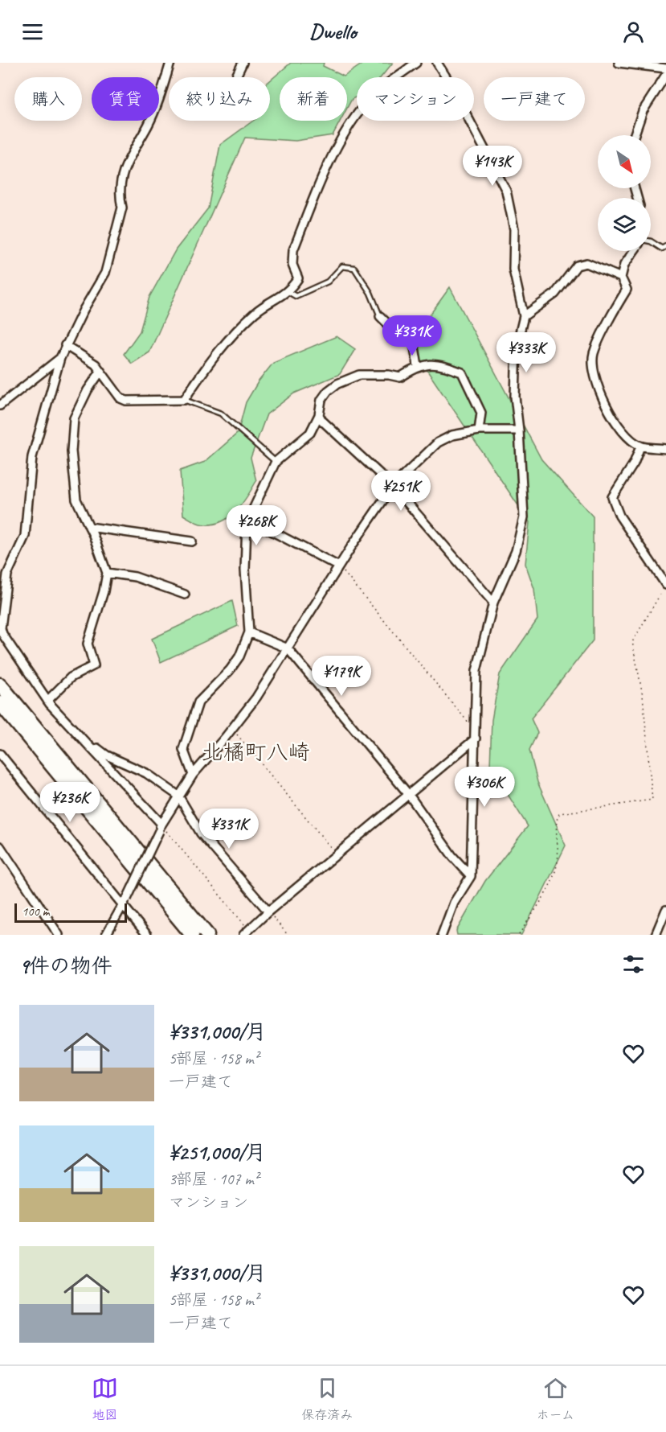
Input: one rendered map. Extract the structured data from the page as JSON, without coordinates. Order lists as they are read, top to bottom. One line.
{"districts":["北橘町八崎"],"scale_bar":"100 m","north":"bottom right","page":{"header":"Dwello","chip":["購入","賃貸","絞り込み","新着","マンション","一戸建て"],"price":["¥143K","¥331K","¥333K","¥251K","¥268K","¥179K","¥306K","¥236K","¥331K"],"scale":"100 m","heading":"9件の物件","list":[{"name":"¥331,000/月","note":"5部屋 · 158 m² · 一戸建て"},{"name":"¥251,000/月","note":"3部屋 · 107 m² · マンション"},{"name":"¥331,000/月","note":"5部屋 · 158 m² · 一戸建て"}],"tabs":["地図","保存済み","ホーム"]}}
